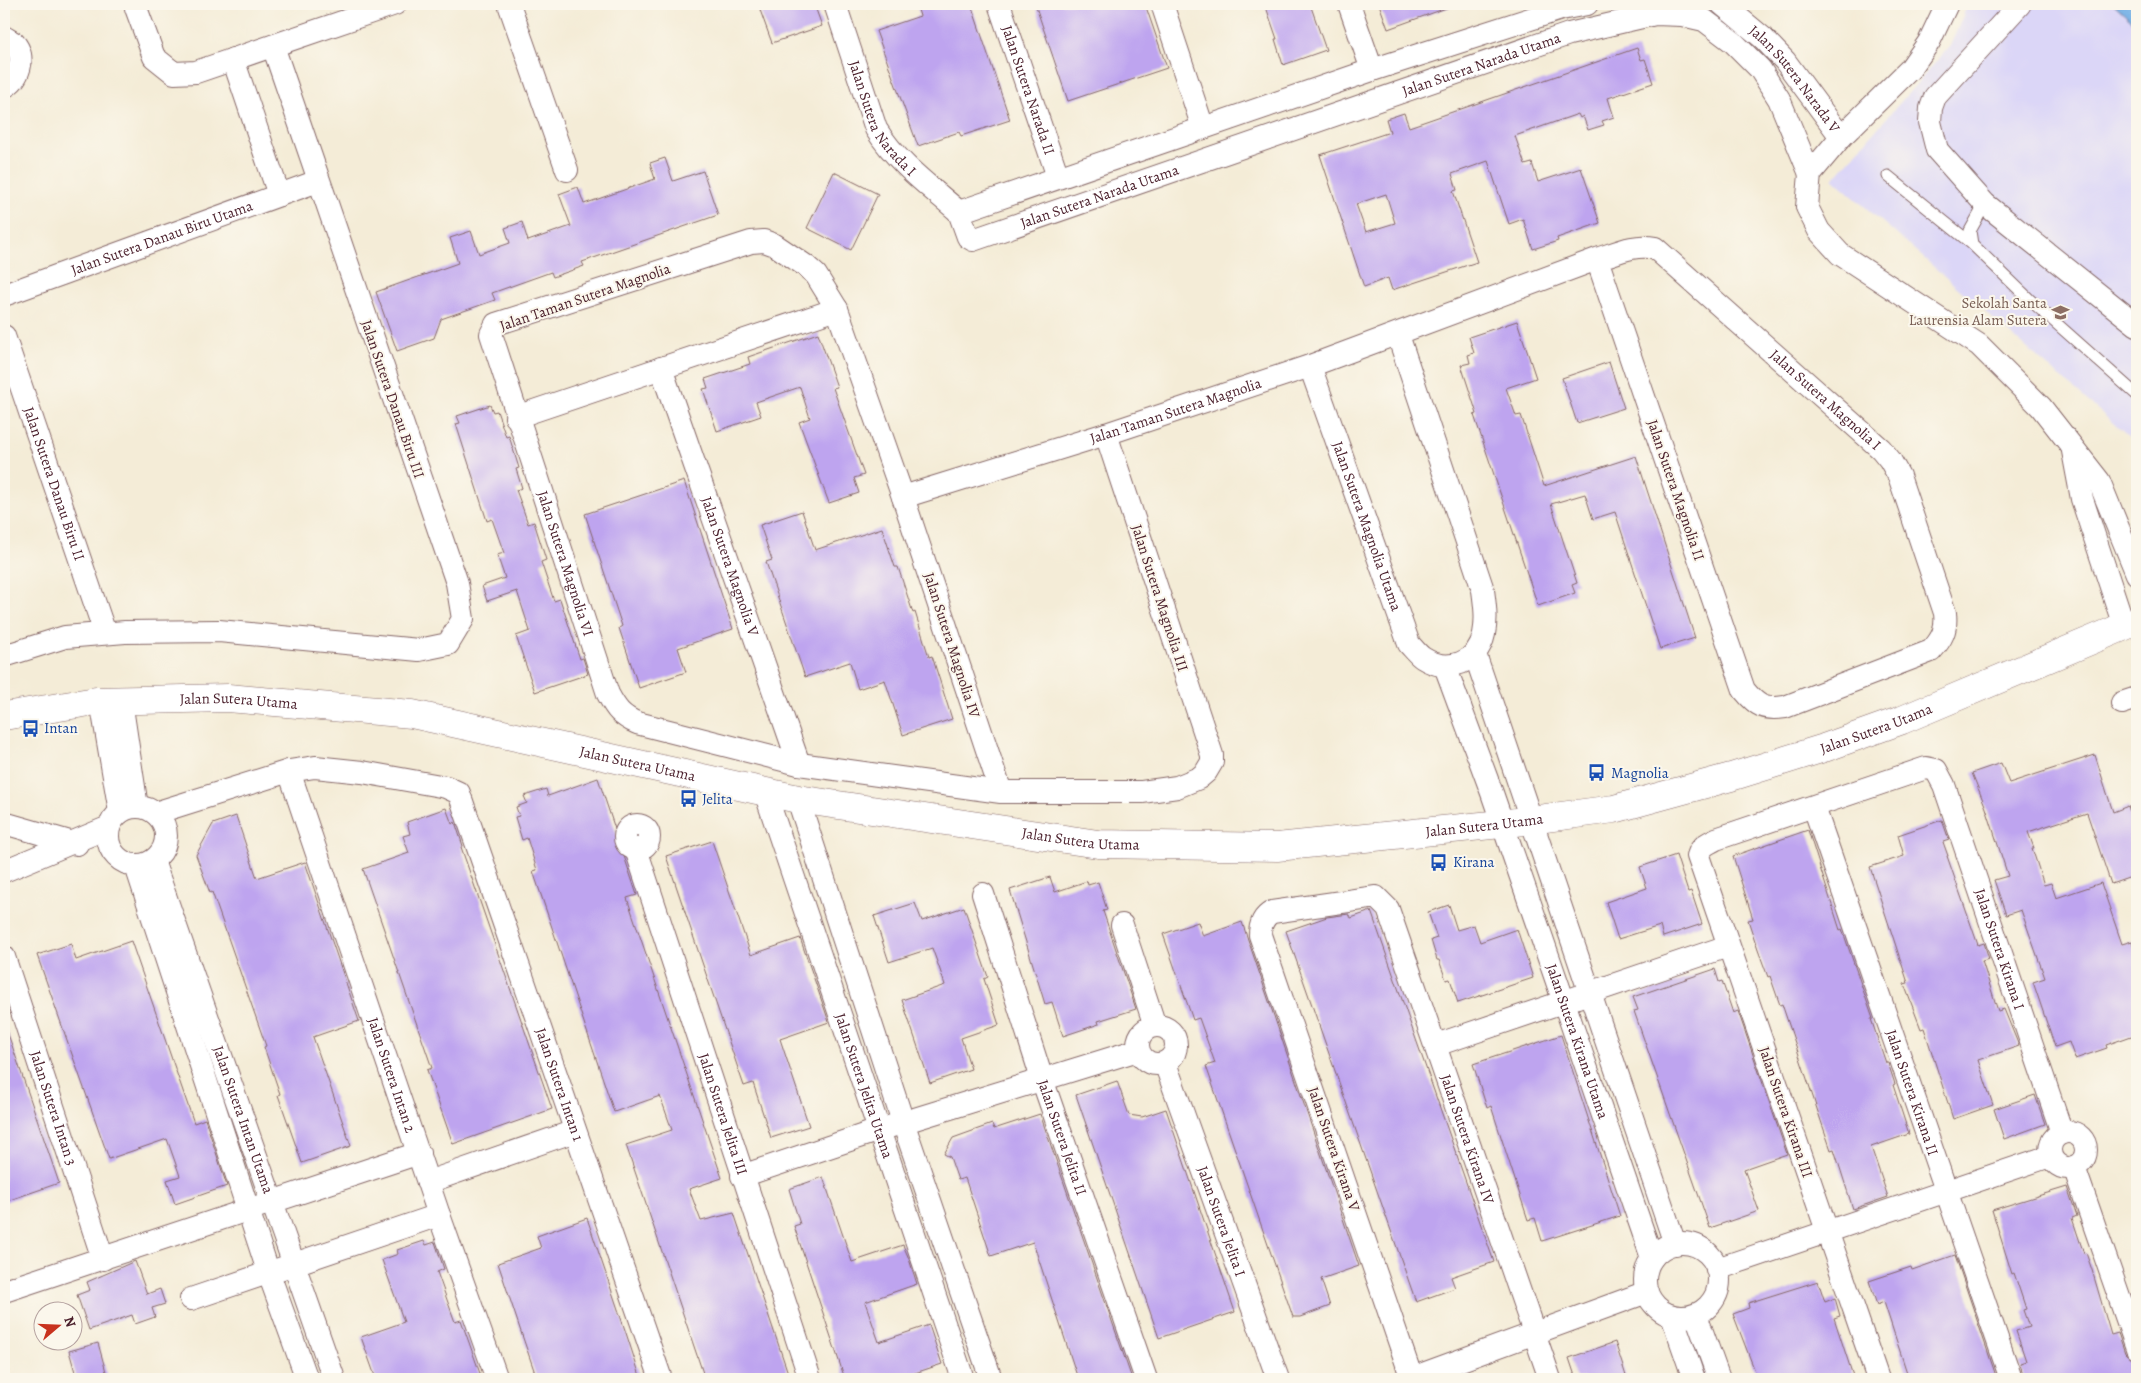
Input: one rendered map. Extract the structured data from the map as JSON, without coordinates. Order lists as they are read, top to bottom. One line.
{"streets":{"street":["Jalan Sutera Narada Utama","Jalan Sutera Narada V","Jalan Sutera Narada II","Jalan Sutera Narada I","Jalan Sutera Danau Biru Utama","Jalan Taman Sutera Magnolia","Jalan Sutera Danau Biru III","Jalan Sutera Magnolia I","Jalan Sutera Danau Biru II","Jalan Sutera Magnolia II","Jalan Sutera Magnolia Utama","Jalan Sutera Magnolia VI","Jalan Sutera Magnolia V","Jalan Sutera Magnolia III","Jalan Sutera Magnolia IV","Jalan Sutera Utama","Jalan Sutera Kirana I","Jalan Sutera Kirana Utama","Jalan Sutera Intan 2","Jalan Sutera Intan 1","Jalan Sutera Jelita Utama","Jalan Sutera Kirana II","Jalan Sutera Intan 3","Jalan Sutera Kirana III","Jalan Sutera Jelita III","Jalan Sutera Intan Utama","Jalan Sutera Jelita II","Jalan Sutera Kirana IV","Jalan Sutera Kirana V","Jalan Sutera Jelita I"]},"crossings":[["Jalan Sutera Narada Utama","Jalan Sutera Narada II"],["Jalan Sutera Narada Utama","Jalan Sutera Narada I"],["Jalan Sutera Danau Biru Utama","Jalan Sutera Danau Biru III"],["Jalan Taman Sutera Magnolia","Jalan Sutera Magnolia I"],["Jalan Taman Sutera Magnolia","Jalan Sutera Magnolia II"],["Jalan Taman Sutera Magnolia","Jalan Sutera Magnolia Utama"],["Jalan Taman Sutera Magnolia","Jalan Sutera Magnolia VI"],["Jalan Taman Sutera Magnolia","Jalan Sutera Magnolia III"],["Jalan Taman Sutera Magnolia","Jalan Sutera Magnolia IV"],["Jalan Sutera Danau Biru III","Jalan Sutera Danau Biru II"],["Jalan Sutera Magnolia I","Jalan Sutera Magnolia II"],["Jalan Sutera Magnolia VI","Jalan Sutera Magnolia V"],["Jalan Sutera Magnolia III","Jalan Sutera Magnolia IV"],["Jalan Sutera Utama","Jalan Sutera Kirana Utama"],["Jalan Sutera Utama","Jalan Sutera Jelita Utama"],["Jalan Sutera Kirana I","Jalan Sutera Kirana II"],["Jalan Sutera Kirana I","Jalan Sutera Kirana III"],["Jalan Sutera Intan 2","Jalan Sutera Intan 1"],["Jalan Sutera Kirana II","Jalan Sutera Kirana III"],["Jalan Sutera Kirana IV","Jalan Sutera Kirana V"]],"places":{"school or university":["Sekolah Santa Laurensia Alam Sutera"],"bus stop":["Intan","Magnolia","Jelita","Kirana"]},"north":"right"}
